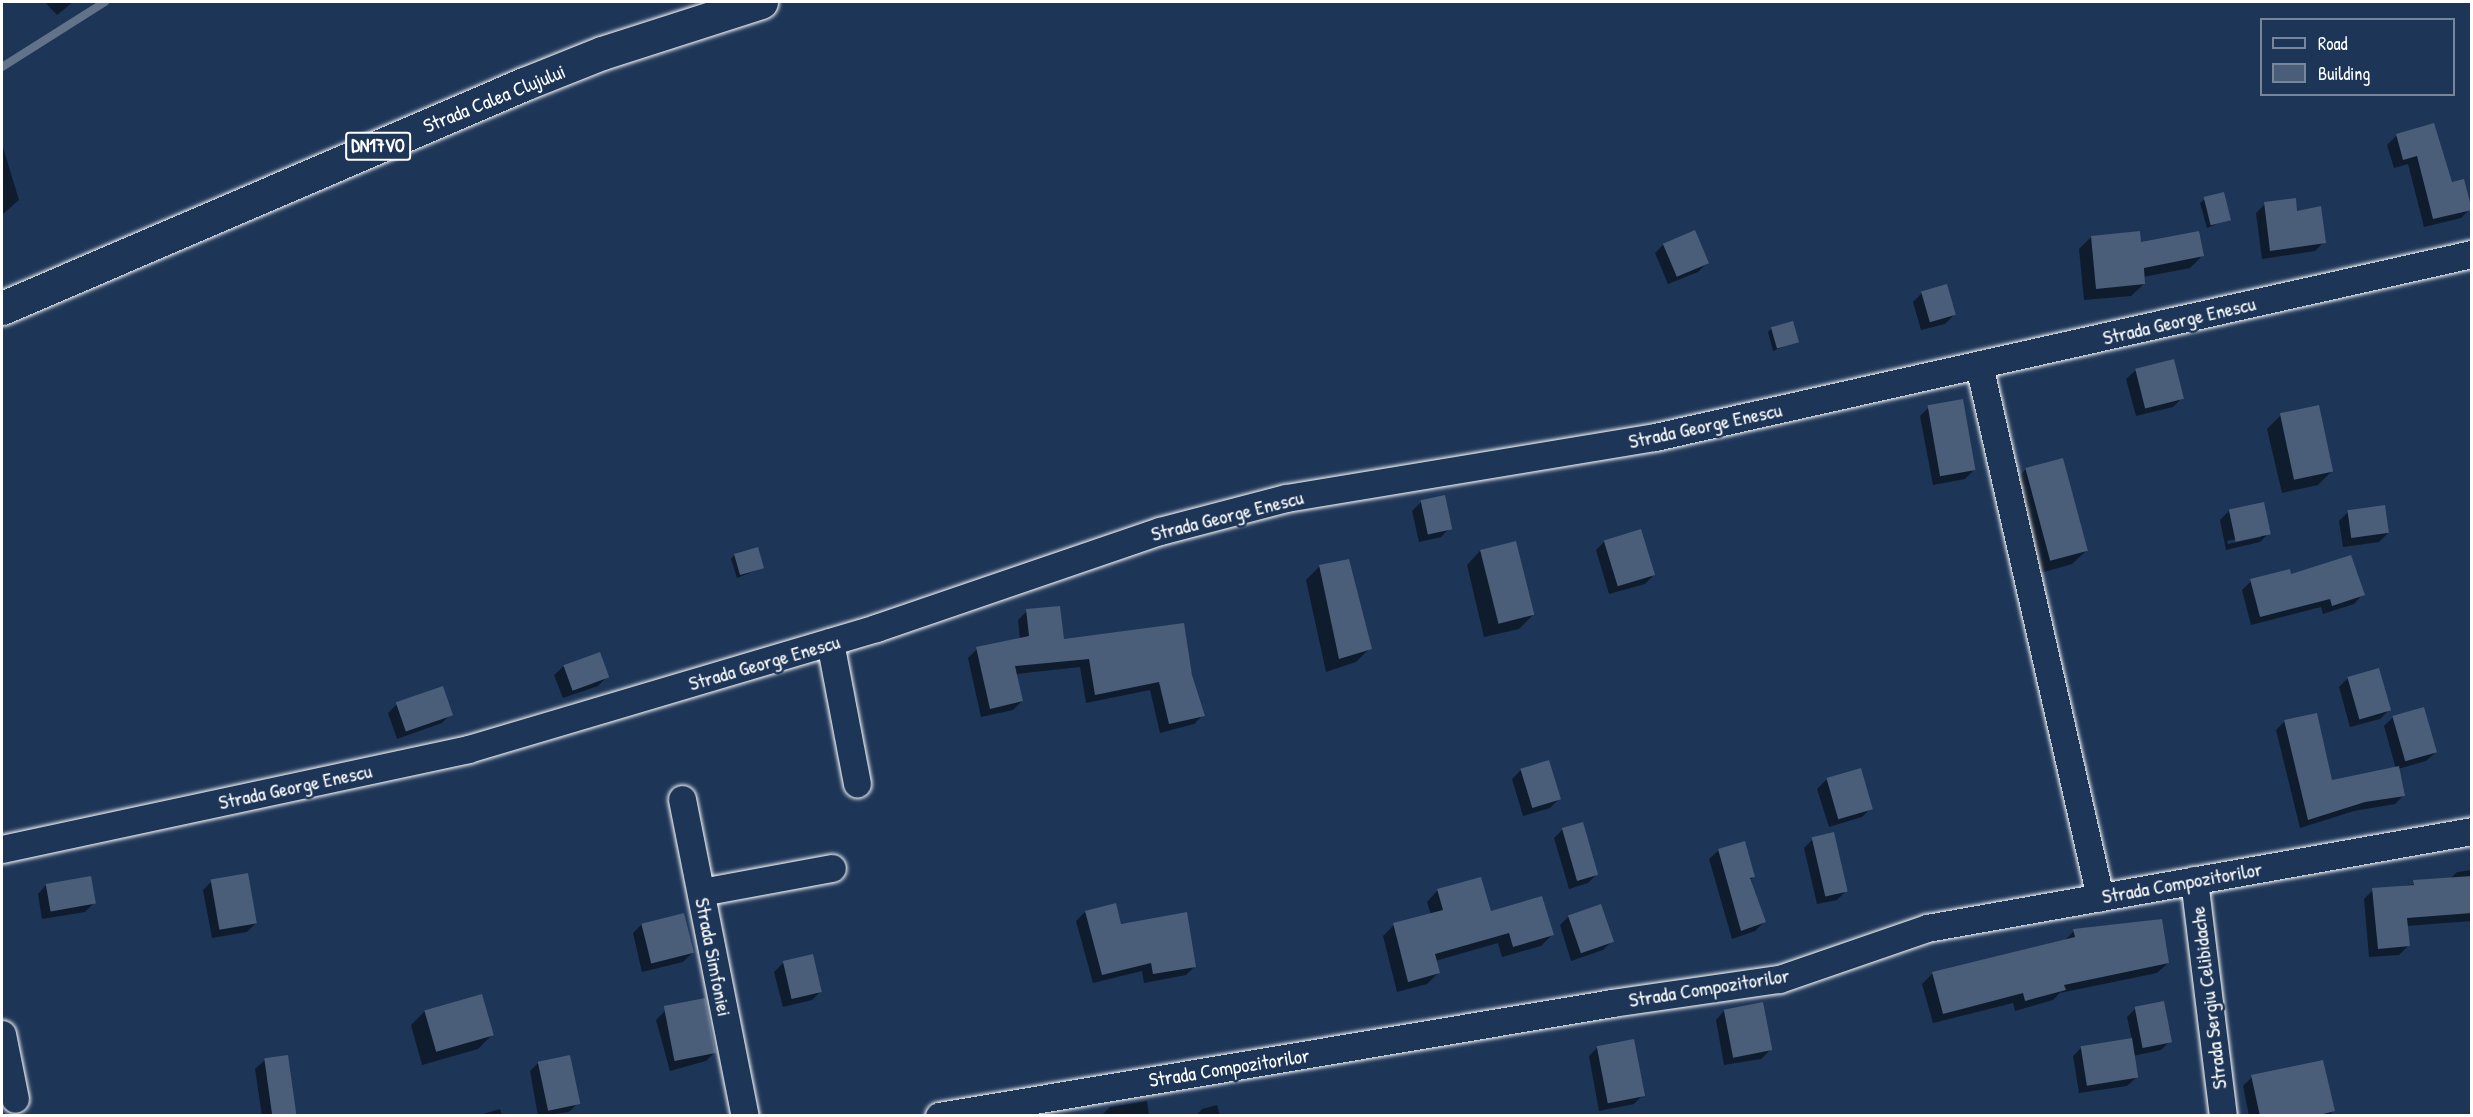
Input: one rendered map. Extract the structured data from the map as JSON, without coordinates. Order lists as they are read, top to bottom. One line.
{"streets":{"highway":["Strada Calea Clujului","DN17VO"],"street":["Strada George Enescu","Strada Compozitorilor","Strada Simfoniei","Strada Sergiu Celibidache"]},"crossings":[["Strada Compozitorilor","Strada Sergiu Celibidache"]],"legend":["Road","Building"]}
